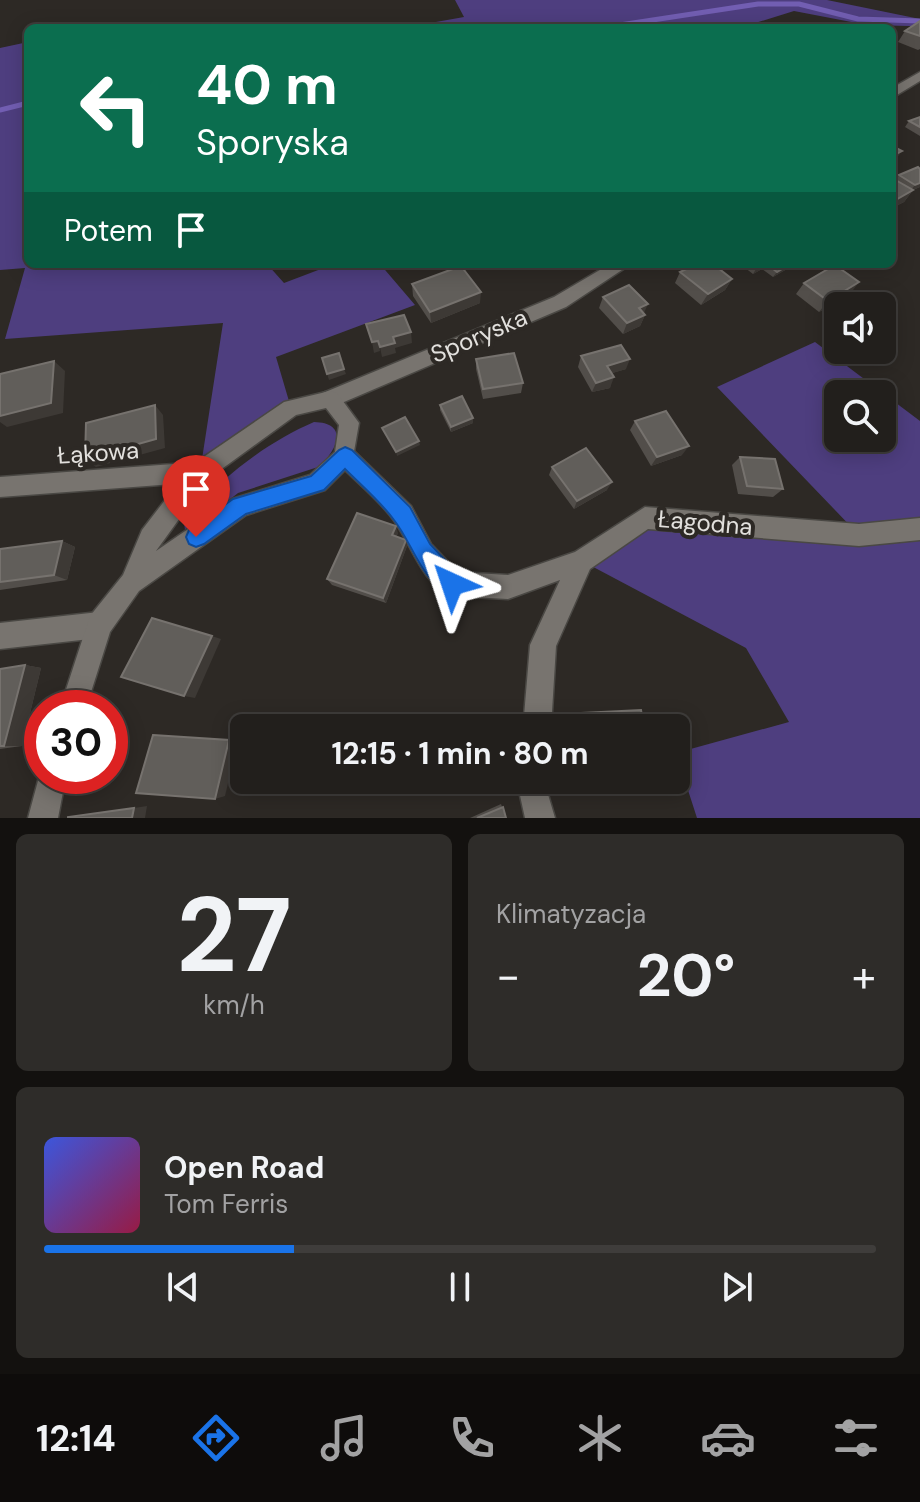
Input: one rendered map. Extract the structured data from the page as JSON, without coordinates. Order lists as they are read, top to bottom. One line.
{"streets":{"street":["Sporyska","Łąkowa","Łagodna"]},"crossings":[["Sporyska","Łąkowa"],["Sporyska","Łagodna"]],"page":{"turn":["40 m","Sporyska"],"then":"Potem","limit":"30","trip":"12:15 · 1 min · 80 m","tile":[["27","km/h"],"Klimatyzacja"],"heat":["−","20°","+"],"song":["Open Road","Tom Ferris"],"tabs":"12:14"}}
